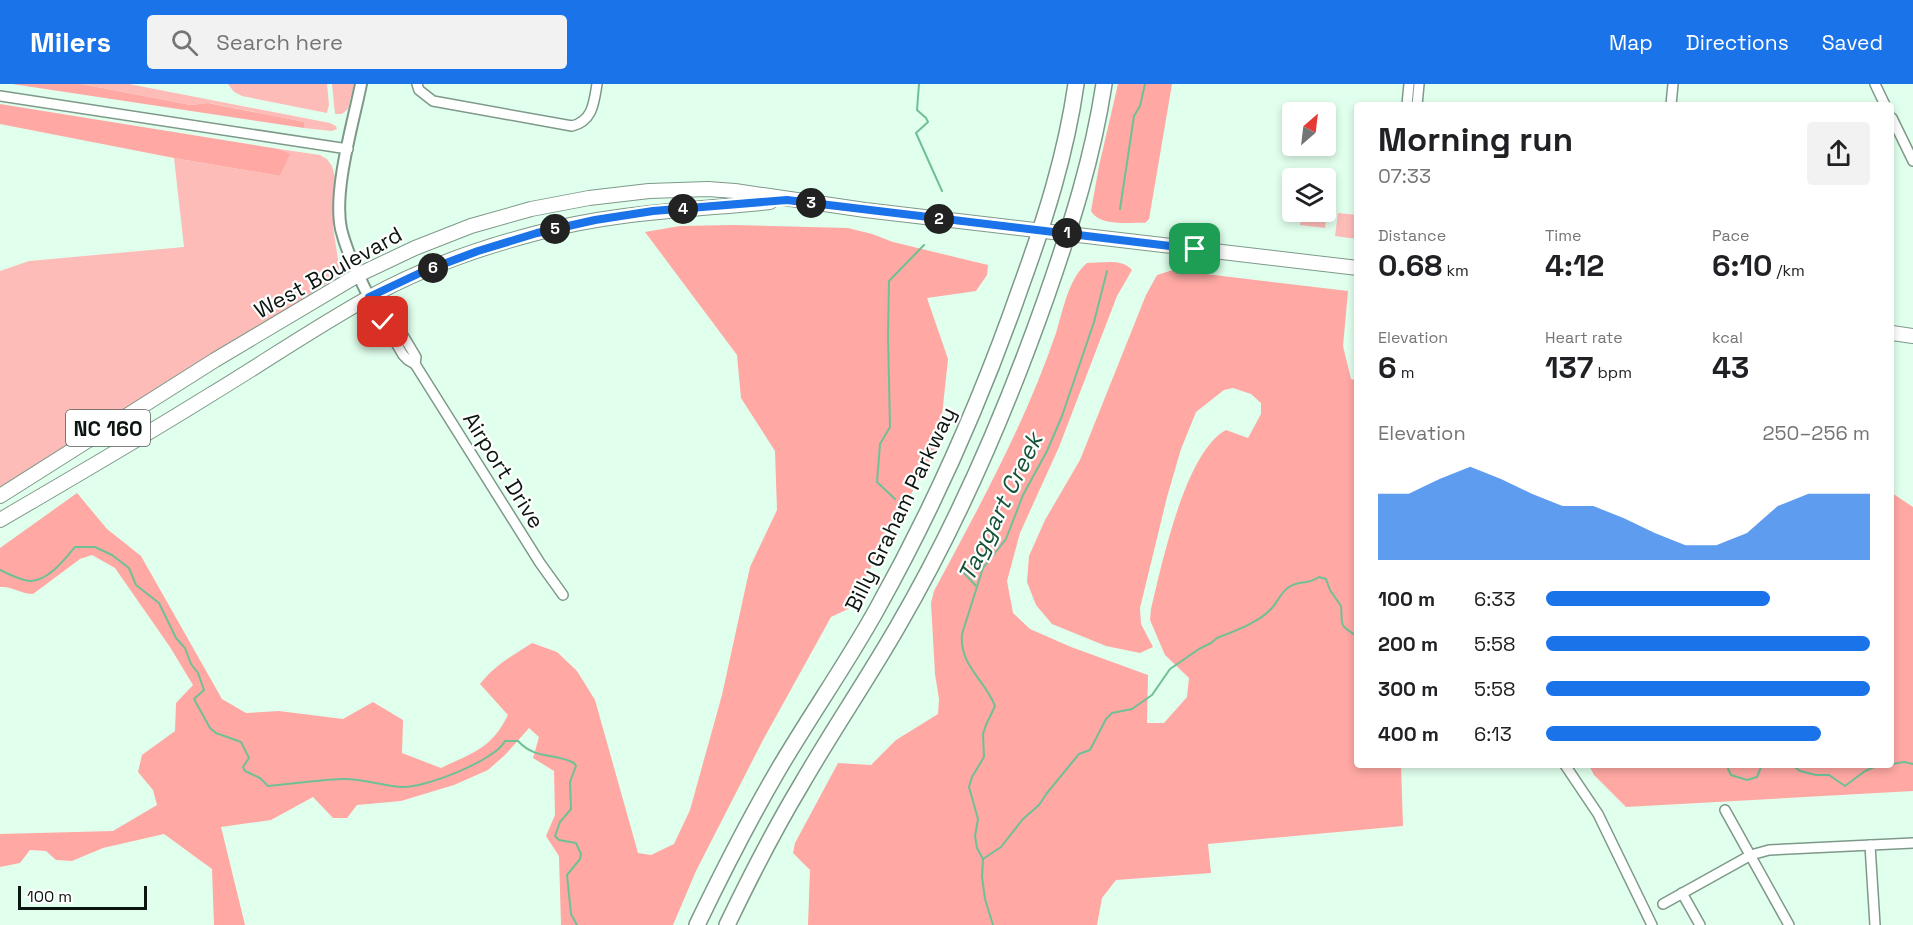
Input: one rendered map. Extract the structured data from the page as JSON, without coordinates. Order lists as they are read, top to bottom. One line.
{"streets":{"highway":["Billy Graham Parkway"],"main road":["West Boulevard","NC 160"],"street":["Airport Drive"]},"crossings":[["West Boulevard","Airport Drive"],["West Boulevard","Billy Graham Parkway"]],"water":["Taggart Creek"],"scale_bar":"100 m","north":"top right","page":{"header":"Milers","search":"Search here","nav":["Map","Directions","Saved"],"heading":["Morning run","07:33"],"pins":["3","4","2","5","1","6"],"stats":[["Distance","0.68 km"],["Time","4:12"],["Pace","6:10 /km"],["Elevation","6 m"],["Heart rate","137 bpm"],["kcal","43"]],"chart":["Elevation","250–256 m"],"list":[{"name":"100 m","note":"6:33"},{"name":"200 m","note":"5:58"},{"name":"300 m","note":"5:58"},{"name":"400 m","note":"6:13"}],"scale":"100 m"}}
